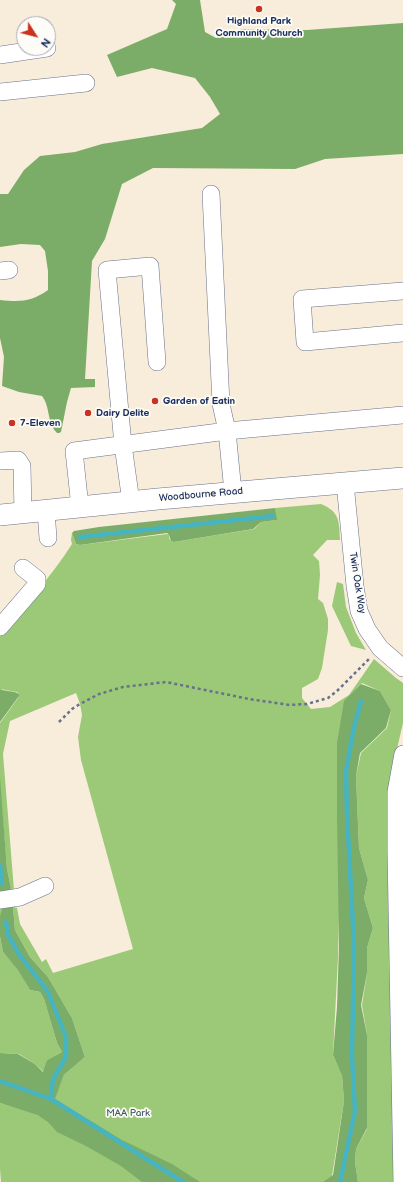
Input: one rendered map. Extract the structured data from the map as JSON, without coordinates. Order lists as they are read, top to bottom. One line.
{"streets":{"main road":["Woodbourne Road"],"street":["Twin Oak Way"]},"crossings":[["Woodbourne Road","Twin Oak Way"]],"parks":["MAA Park"],"places":["Highland Park Community Church","Garden of Eatin","Dairy Delite","7-Eleven"],"north":"bottom right"}
